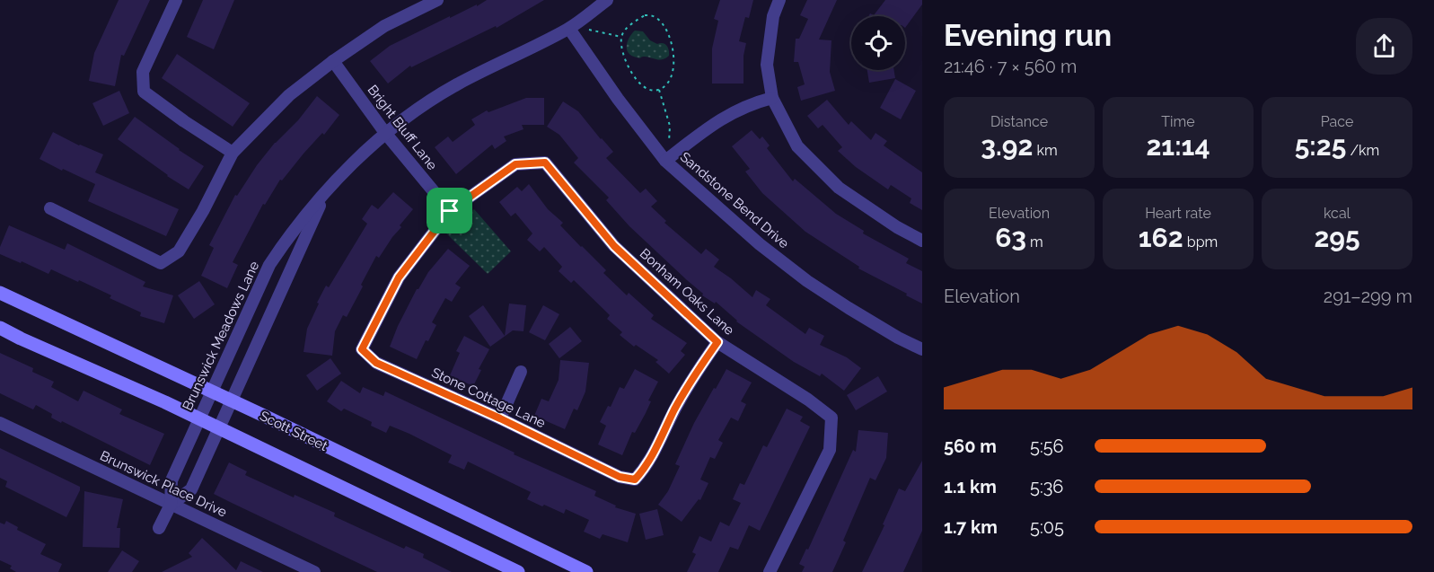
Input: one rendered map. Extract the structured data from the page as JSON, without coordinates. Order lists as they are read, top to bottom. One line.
{"streets":{"main road":["Scott Street"],"street":["Bright Bluff Lane","Sandstone Bend Drive","Bonham Oaks Lane","Brunswick Meadows Lane","Stone Cottage Lane","Brunswick Place Drive"]},"crossings":[["Bright Bluff Lane","Bonham Oaks Lane"],["Bright Bluff Lane","Brunswick Meadows Lane"],["Bright Bluff Lane","Stone Cottage Lane"],["Sandstone Bend Drive","Brunswick Meadows Lane"],["Bonham Oaks Lane","Stone Cottage Lane"],["Brunswick Meadows Lane","Scott Street"],["Brunswick Meadows Lane","Brunswick Place Drive"]],"page":{"heading":["Evening run","21:46 · 7 × 560 m"],"stats":[["Distance","3.92 km"],["Time","21:14"],["Pace","5:25 /km"],["Elevation","63 m"],["Heart rate","162 bpm"],["kcal","295"]],"chart":["Elevation","291–299 m"],"list":[{"name":"560 m","note":"5:56"},{"name":"1.1 km","note":"5:36"},{"name":"1.7 km","note":"5:05"}]}}
